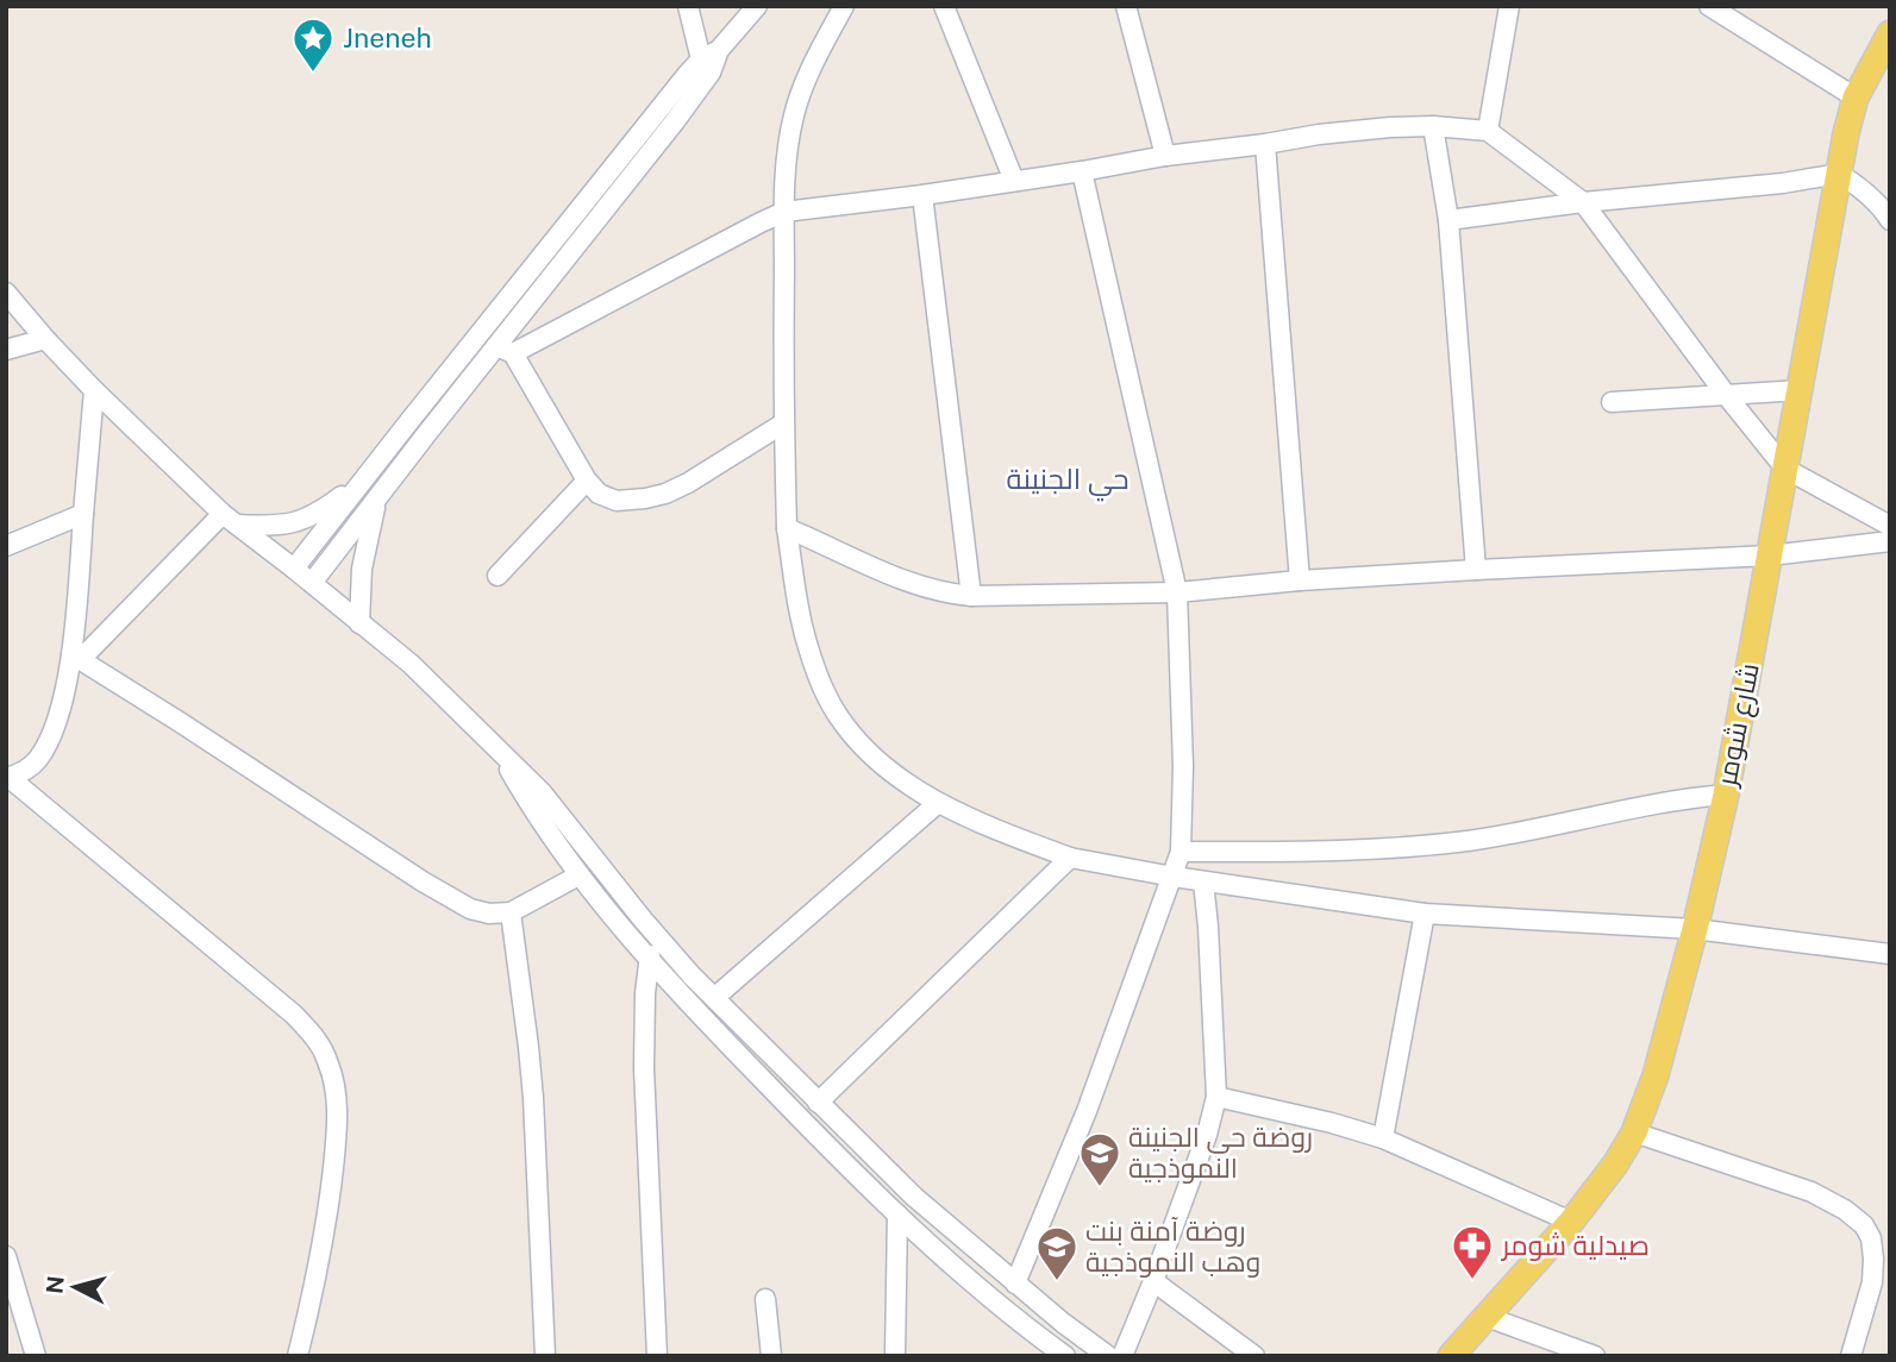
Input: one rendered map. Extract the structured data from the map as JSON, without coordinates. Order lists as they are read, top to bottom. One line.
{"streets":{"main road":["شارع شومر"]},"districts":["حي الجنينة"],"places":{"place":["Jneneh"],"school or university":["روضة حي الجنينة النموذجية","روضة آمنة بنت وهب النموذجية"],"pharmacy":["صيدلية شومر"]},"north":"left"}
